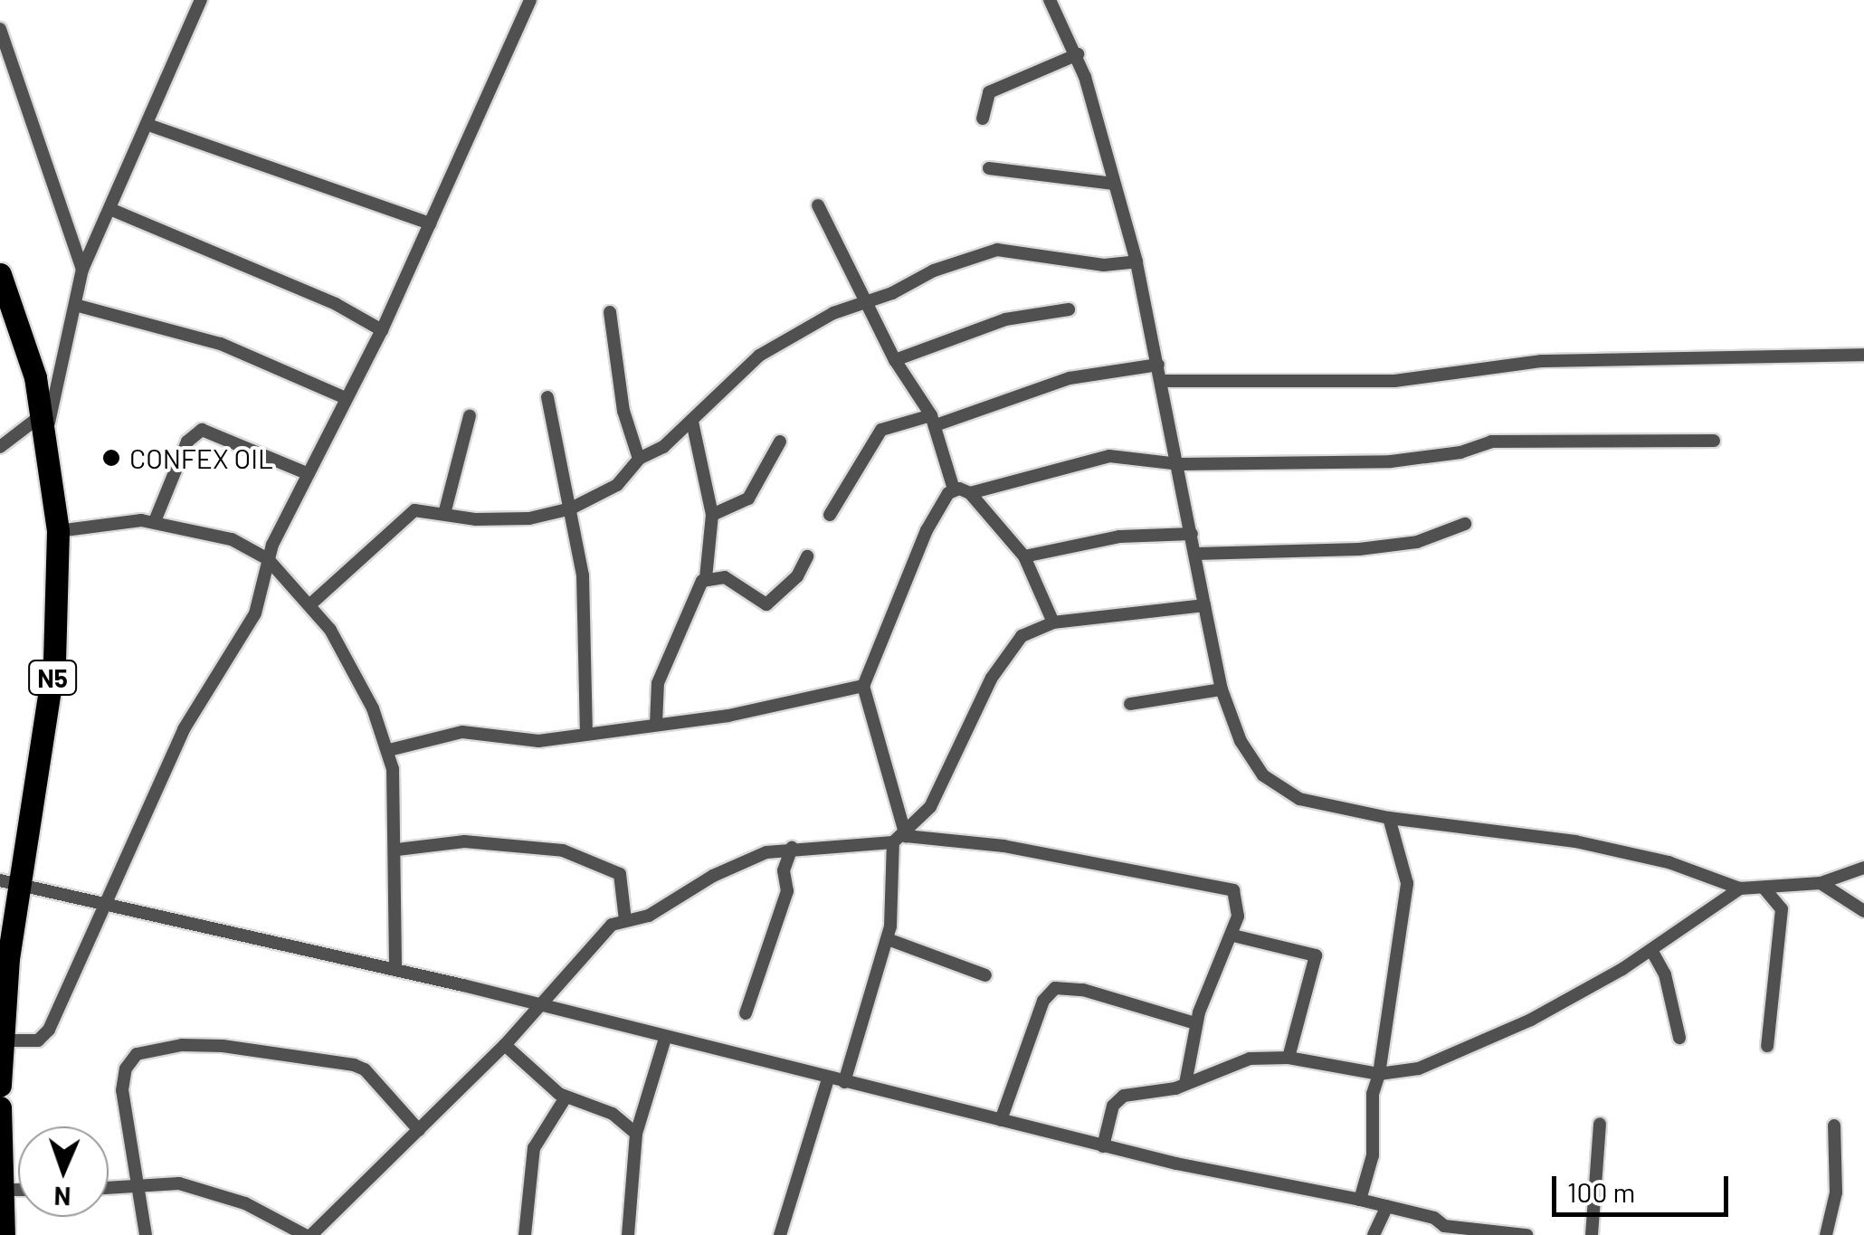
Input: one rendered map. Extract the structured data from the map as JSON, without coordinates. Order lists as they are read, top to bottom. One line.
{"streets":{"highway":["N5"]},"places":["CONFEX OIL"],"scale_bar":"100 m","north":"bottom"}
